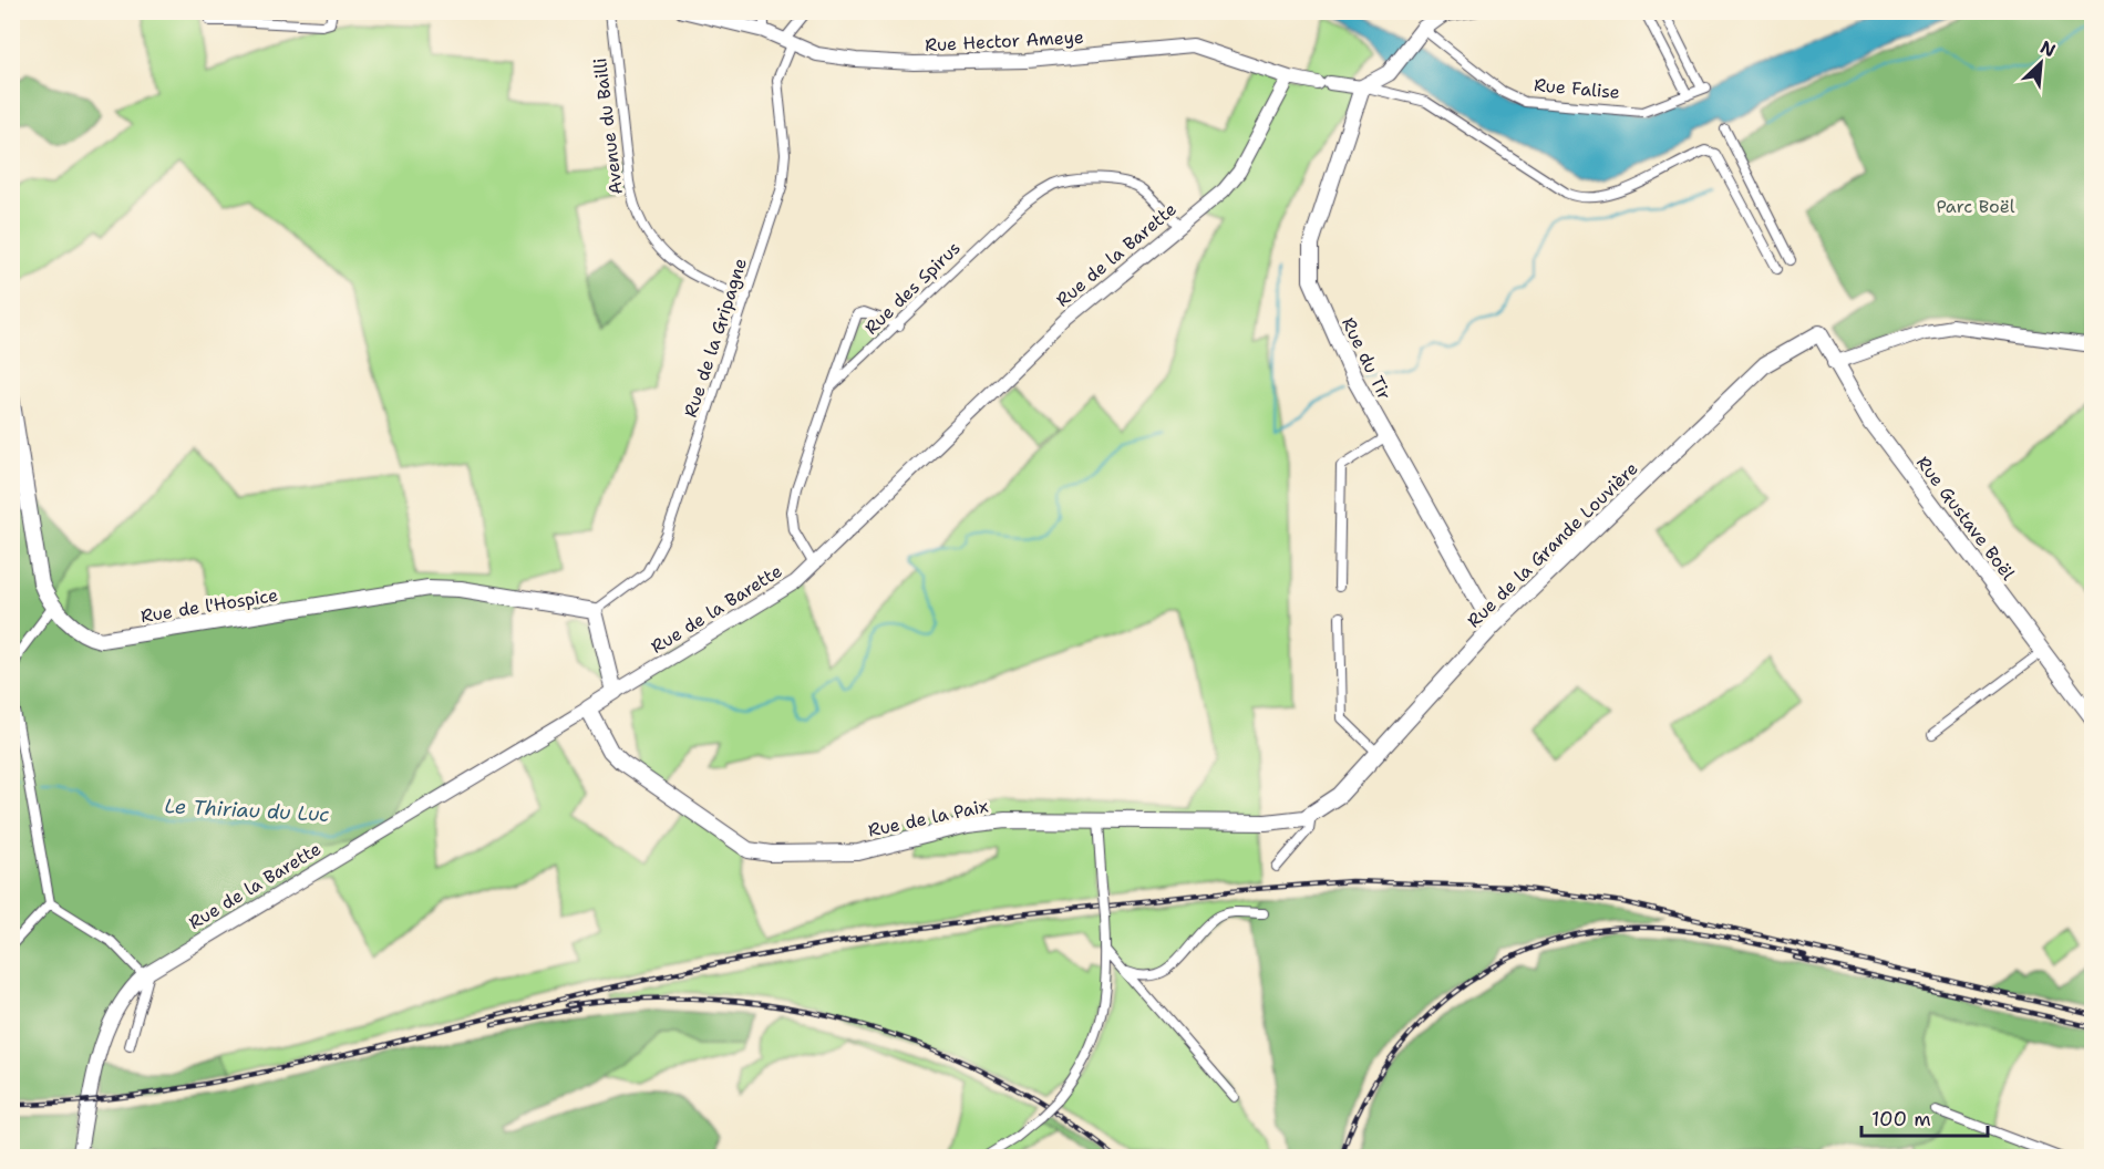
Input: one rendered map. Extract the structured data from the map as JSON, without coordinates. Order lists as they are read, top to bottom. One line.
{"streets":{"main road":["Rue de la Barette","Rue du Tir","Rue Gustave Boël","Rue de la Grande Louvière","Rue de l'Hospice","Rue de la Paix"],"street":["Rue Hector Ameye","Rue Falise","Avenue du Bailli","Rue des Spirus","Rue de la Gripagne"]},"crossings":[["Rue Hector Ameye","Rue de la Barette"],["Rue Hector Ameye","Rue de la Gripagne"],["Rue Hector Ameye","Rue du Tir"],["Avenue du Bailli","Rue de la Gripagne"],["Rue de la Barette","Rue des Spirus"],["Rue de la Barette","Rue de la Paix"],["Rue de la Gripagne","Rue de l'Hospice"],["Rue du Tir","Rue de la Grande Louvière"],["Rue Gustave Boël","Rue de la Grande Louvière"],["Rue de la Grande Louvière","Rue de la Paix"]],"water":["Le Thiriau du Luc"],"parks":["Parc Boël"],"scale_bar":"100 m","north":"top right"}
